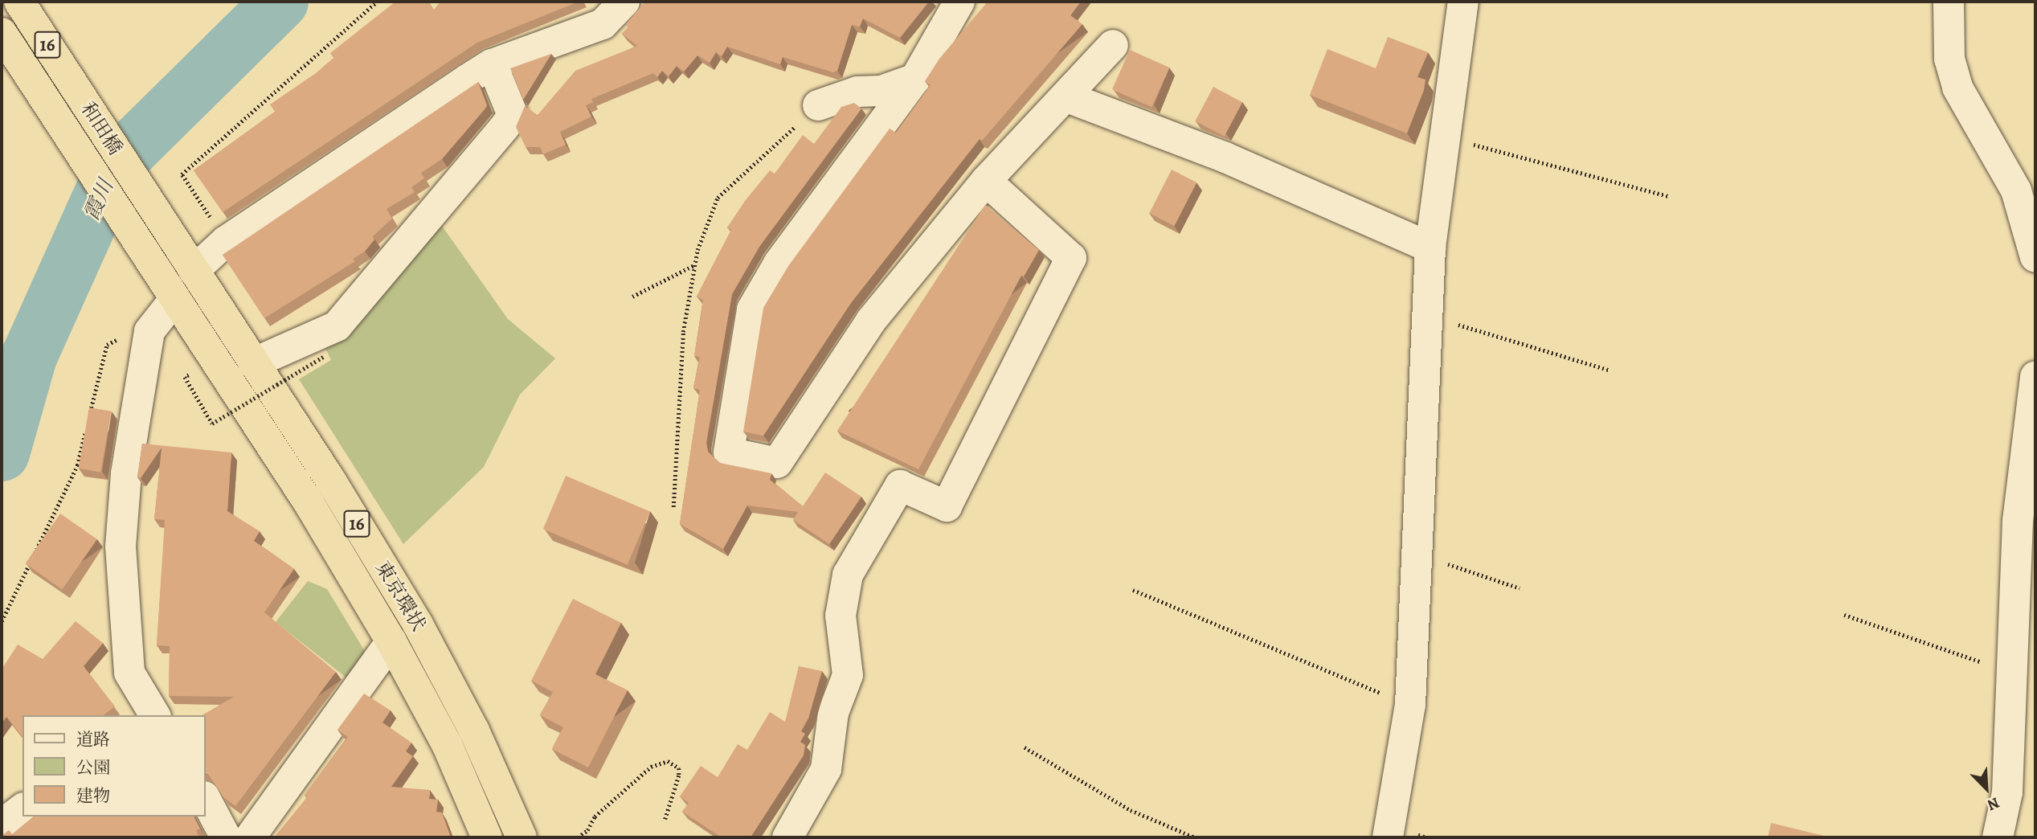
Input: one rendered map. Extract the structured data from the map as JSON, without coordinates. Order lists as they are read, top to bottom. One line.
{"streets":{"highway":["16","和田橋","東京環状"]},"crossings":[["和田橋","東京環状"]],"water":["霞川"],"legend":["道路","公園","建物"],"north":"bottom right"}
